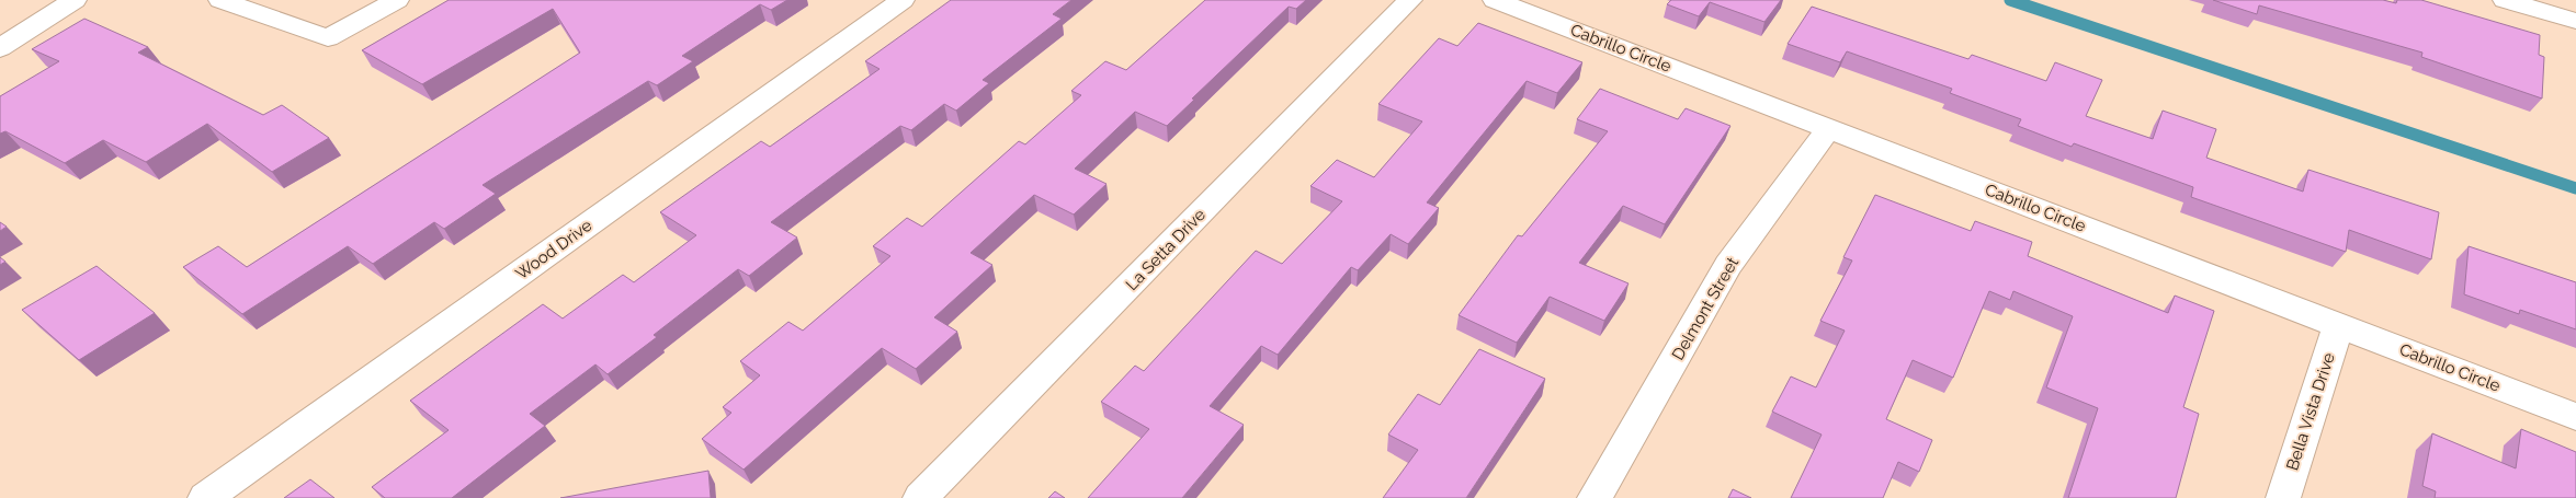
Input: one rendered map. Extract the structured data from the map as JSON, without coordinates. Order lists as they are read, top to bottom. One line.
{"streets":{"street":["Cabrillo Circle","Wood Drive","La Setta Drive","Delmont Street","Bella Vista Drive"]},"crossings":[["Cabrillo Circle","Delmont Street"],["Cabrillo Circle","Bella Vista Drive"]]}
